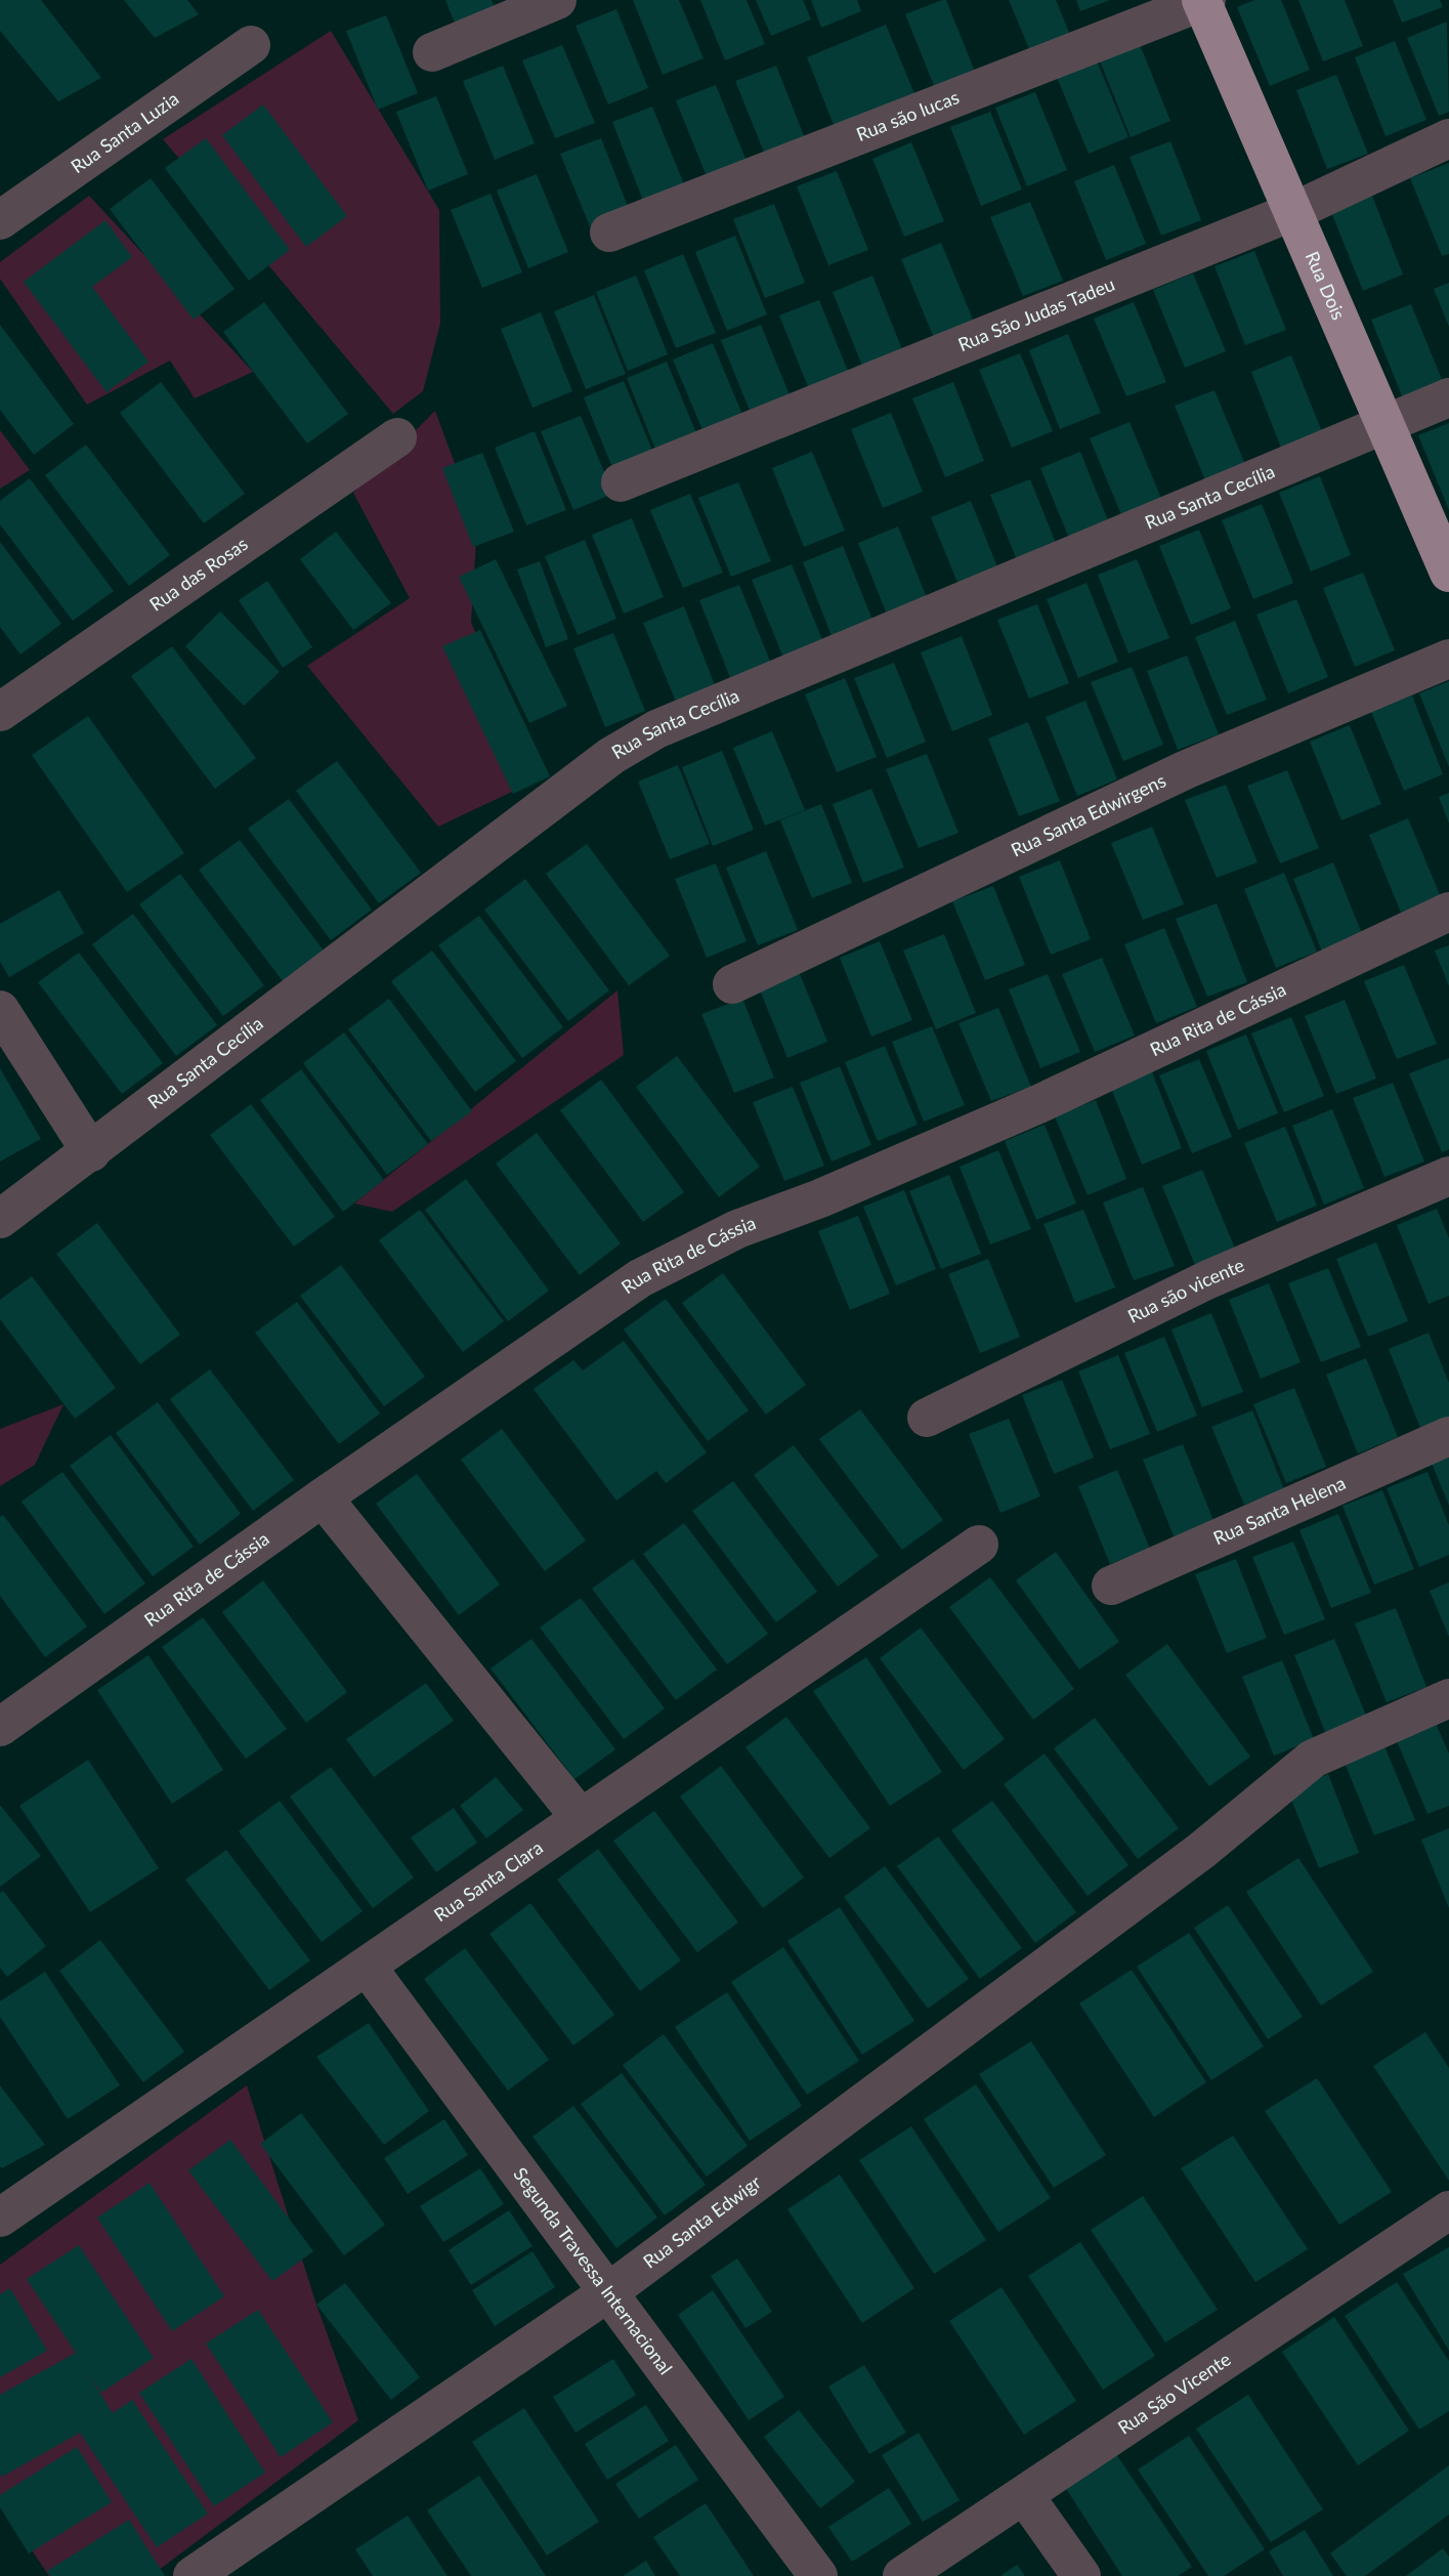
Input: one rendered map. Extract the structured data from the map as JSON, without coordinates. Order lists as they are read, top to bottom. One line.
{"streets":{"main road":["Rua Dois"],"street":["Rua são lucas","Rua Santa Luzia","Rua São Judas Tadeu","Rua Santa Cecília","Rua das Rosas","Rua Santa Edwirgens","Rua Rita de Cássia","Rua são vicente","Rua Santa Helena","Rua Santa Clara","Rua Santa Edwigr","Segunda Travessa Internacional","Rua São Vicente"]},"crossings":[["Rua são lucas","Rua Dois"],["Rua Dois","Rua São Judas Tadeu"],["Rua Dois","Rua Santa Cecília"],["Rua Santa Clara","Segunda Travessa Internacional"],["Rua Santa Edwigr","Segunda Travessa Internacional"]]}
